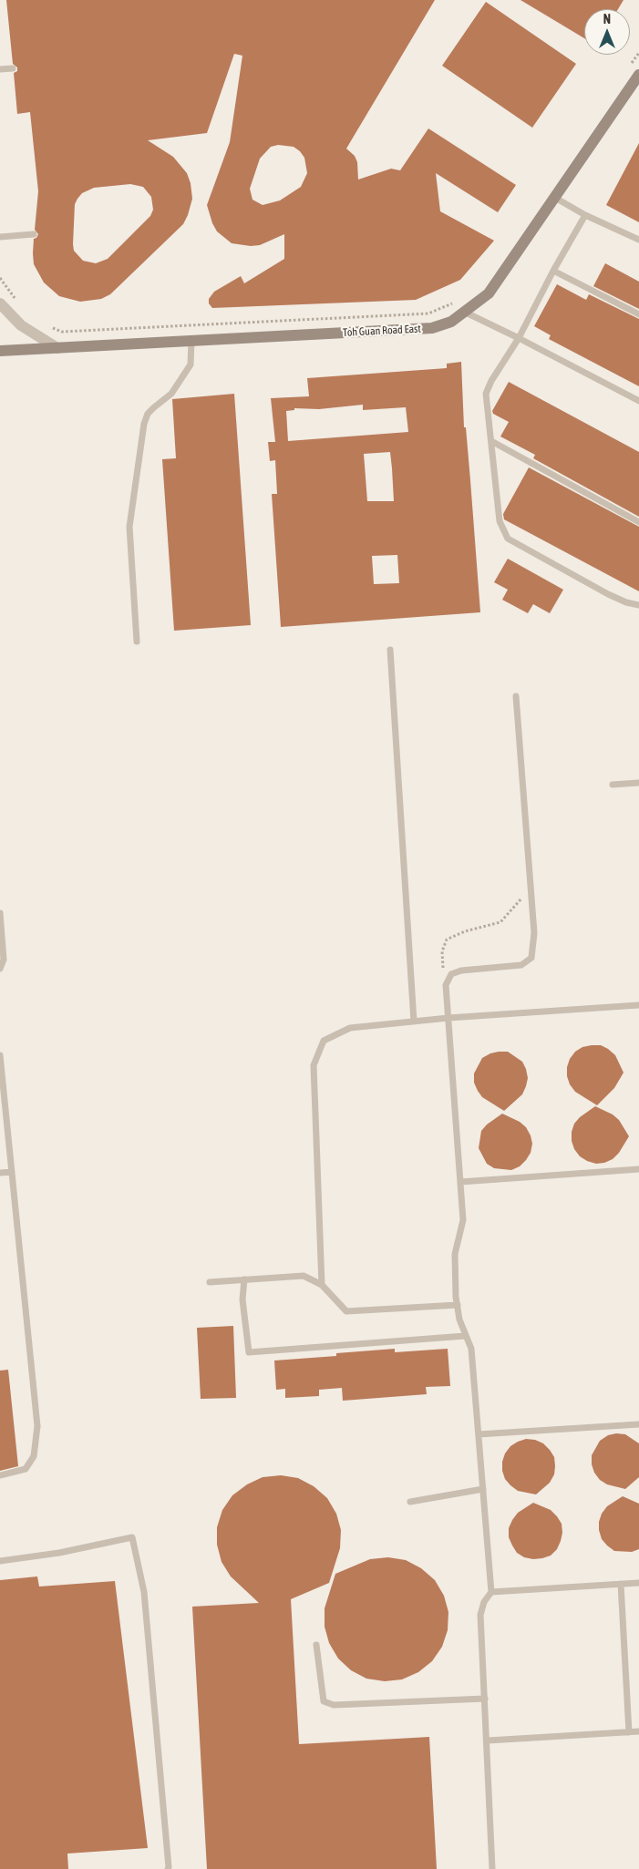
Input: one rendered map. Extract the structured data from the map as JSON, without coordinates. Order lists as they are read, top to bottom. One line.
{"streets":{"street":["Toh Guan Road East"]},"north":"top"}
